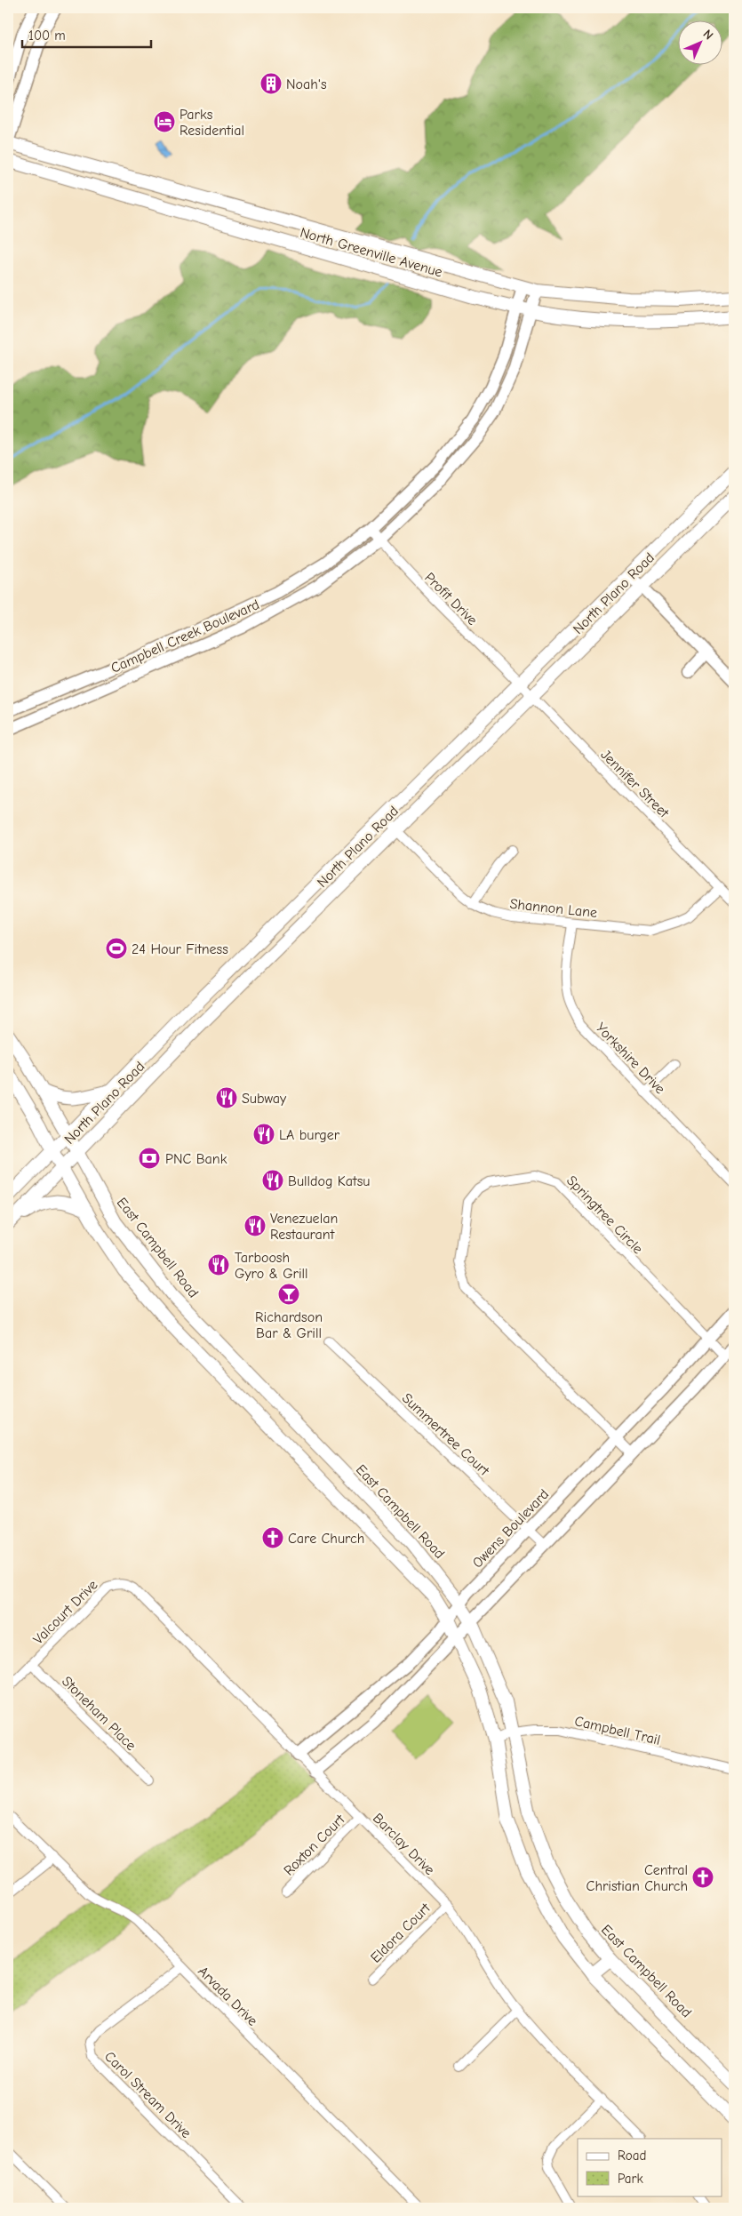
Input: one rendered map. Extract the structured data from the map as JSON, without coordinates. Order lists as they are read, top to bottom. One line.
{"streets":{"main road":["North Greenville Avenue","North Plano Road","East Campbell Road"],"street":["Profit Drive","Campbell Creek Boulevard","Jennifer Street","Shannon Lane","Yorkshire Drive","Springtree Circle","Summertree Court","Owens Boulevard","Valcourt Drive","Stoneham Place","Campbell Trail","Barclay Drive","Roxton Court","Eldora Court","Arvada Drive","Carol Stream Drive"]},"crossings":[["North Greenville Avenue","Campbell Creek Boulevard"],["North Plano Road","Profit Drive"],["North Plano Road","Jennifer Street"],["North Plano Road","Shannon Lane"],["North Plano Road","East Campbell Road"],["Profit Drive","Campbell Creek Boulevard"],["Profit Drive","Jennifer Street"],["Jennifer Street","Shannon Lane"],["Shannon Lane","Yorkshire Drive"],["Springtree Circle","Owens Boulevard"],["East Campbell Road","Owens Boulevard"],["East Campbell Road","Campbell Trail"],["Summertree Court","Owens Boulevard"],["Owens Boulevard","Barclay Drive"],["Valcourt Drive","Stoneham Place"],["Valcourt Drive","Barclay Drive"],["Barclay Drive","Roxton Court"],["Barclay Drive","Eldora Court"],["Arvada Drive","Carol Stream Drive"]],"places":{"building":["Noah's"],"hotel":["Parks Residential"],"sports":["24 Hour Fitness"],"restaurant":["Subway","LA burger","Bulldog Katsu","Venezuelan Restaurant","Tarboosh Gyro & Grill"],"bank":["PNC Bank"],"bar":["Richardson Bar & Grill"],"church":["Care Church","Central Christian Church"]},"legend":["Road","Park"],"scale_bar":"100 m","north":"top right"}
